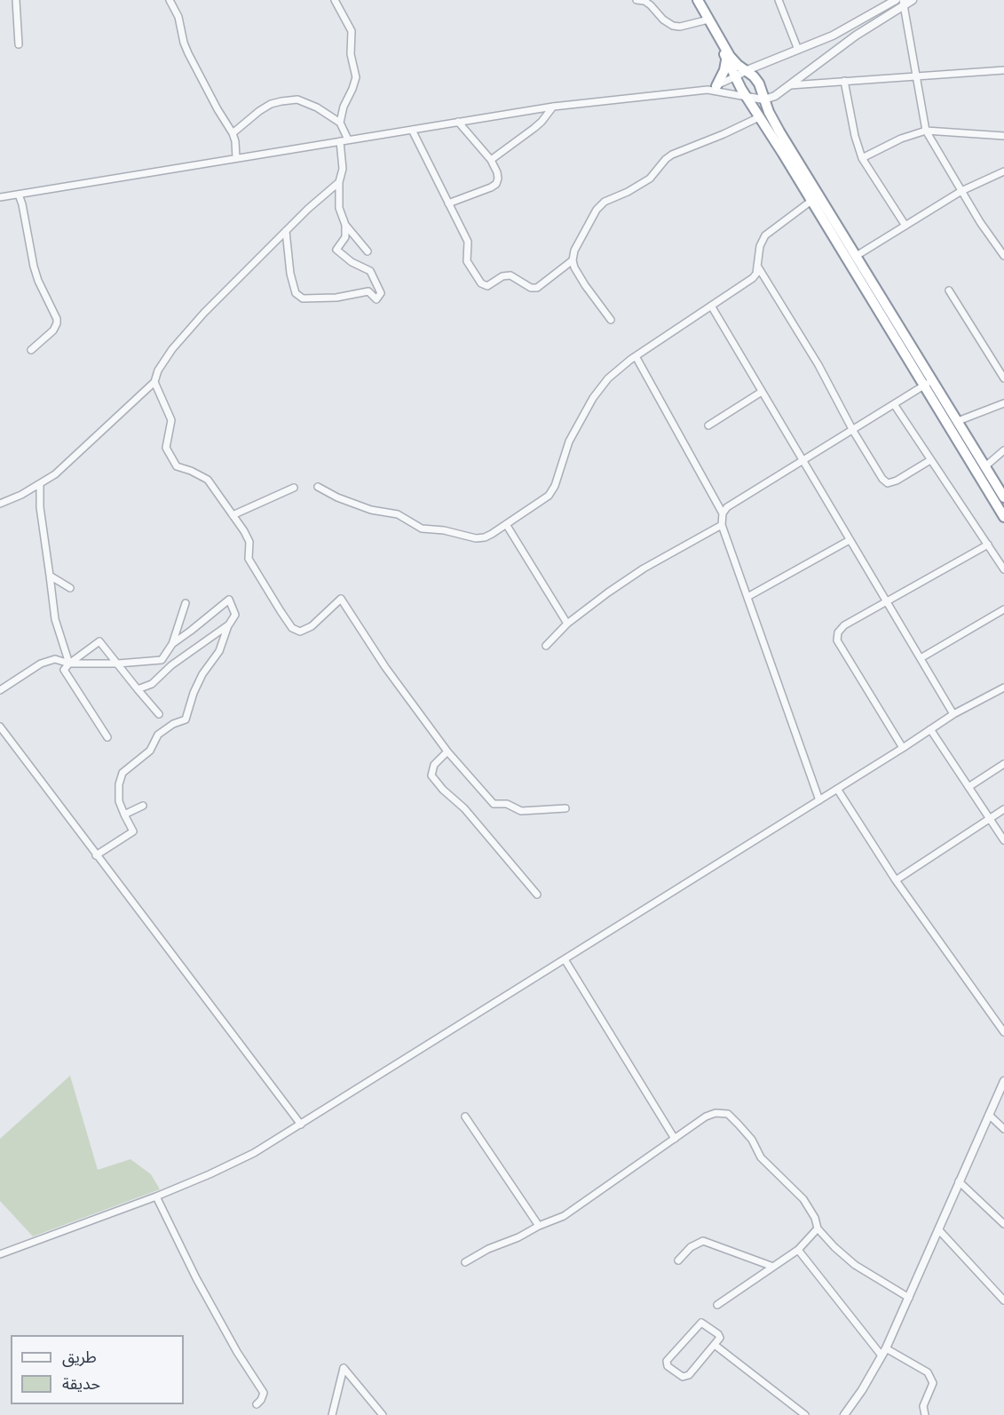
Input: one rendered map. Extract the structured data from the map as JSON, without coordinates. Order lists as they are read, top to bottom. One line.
{"legend":["طريق","حديقة"]}
